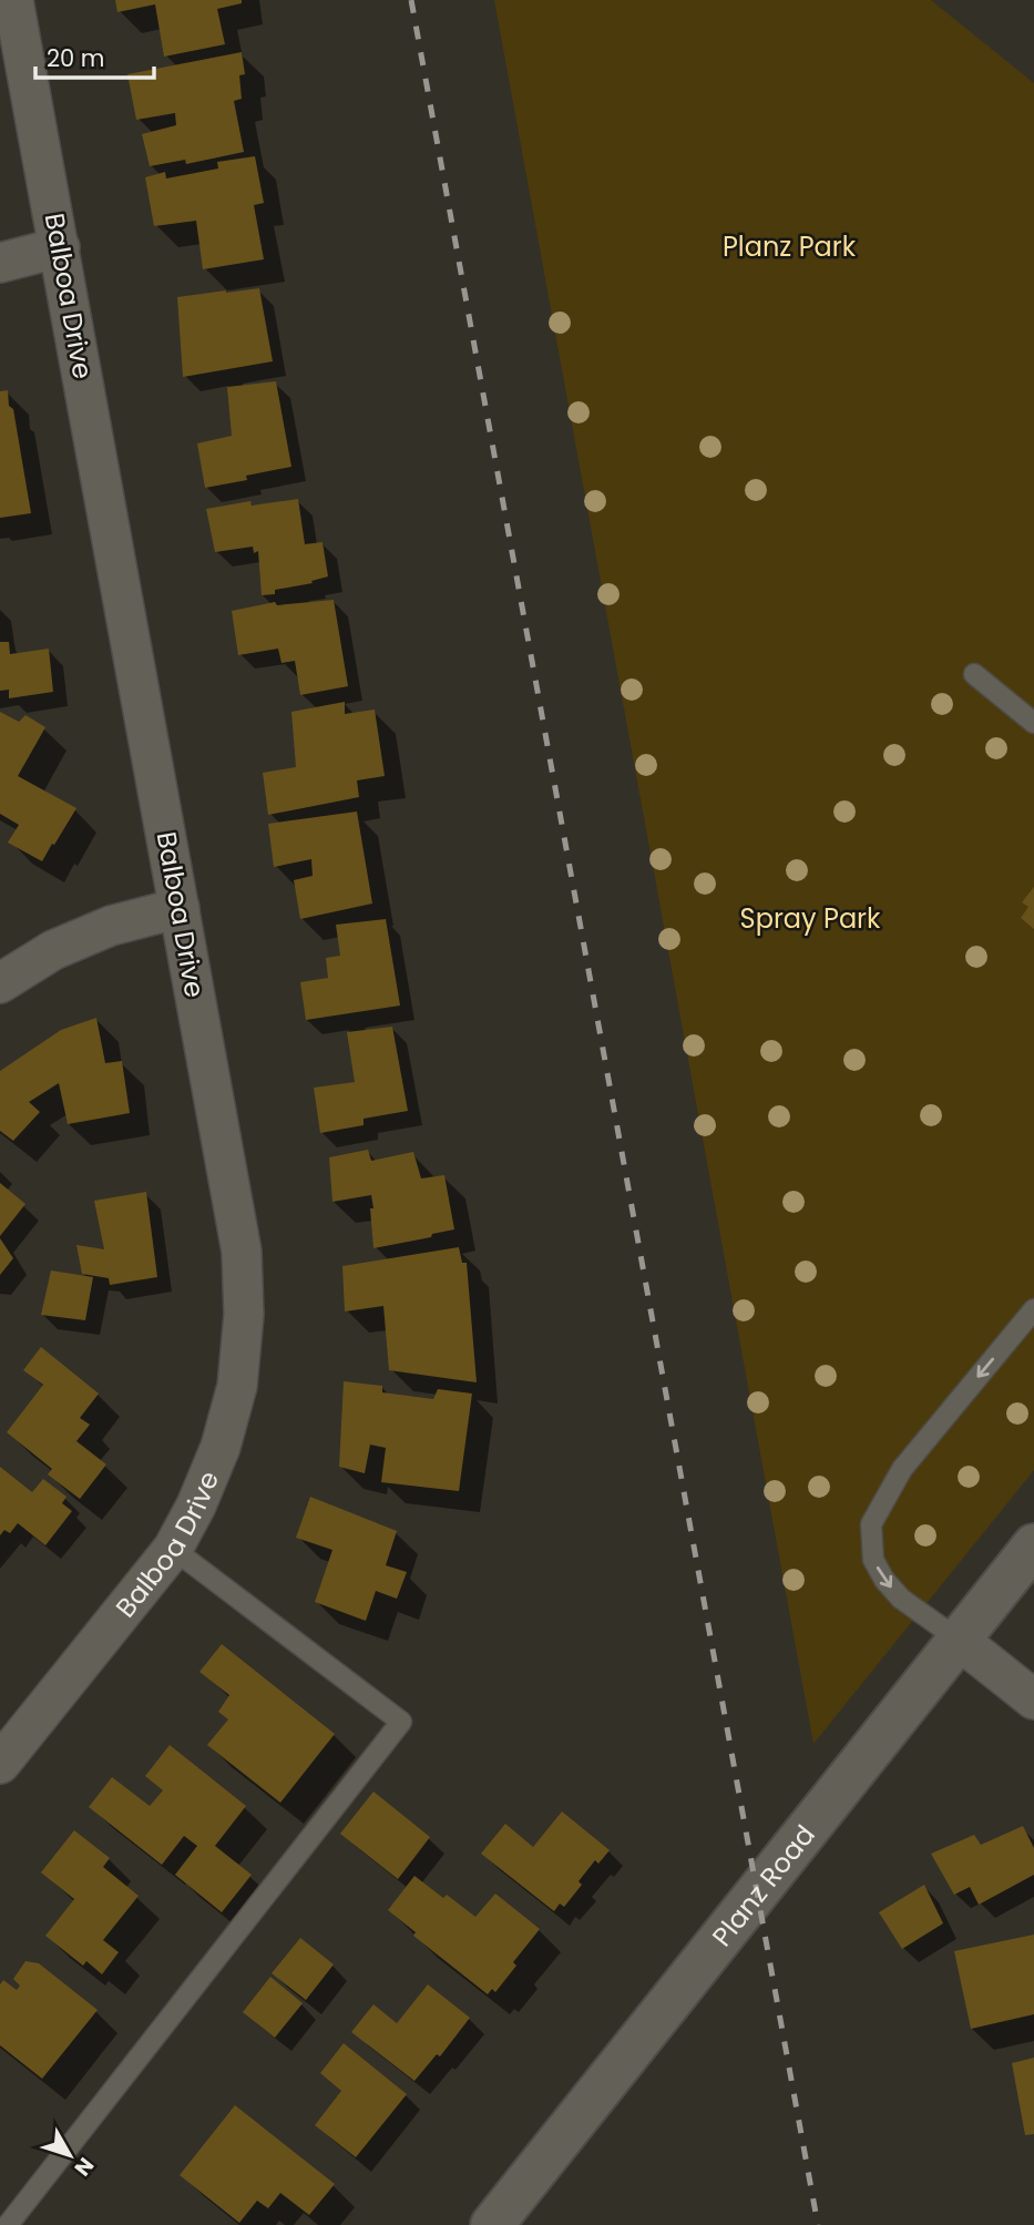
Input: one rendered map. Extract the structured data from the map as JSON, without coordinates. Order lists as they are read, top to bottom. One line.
{"streets":{"street":["Balboa Drive","Planz Road"]},"parks":["Planz Park","Spray Park"],"scale_bar":"20 m","north":"bottom right"}
